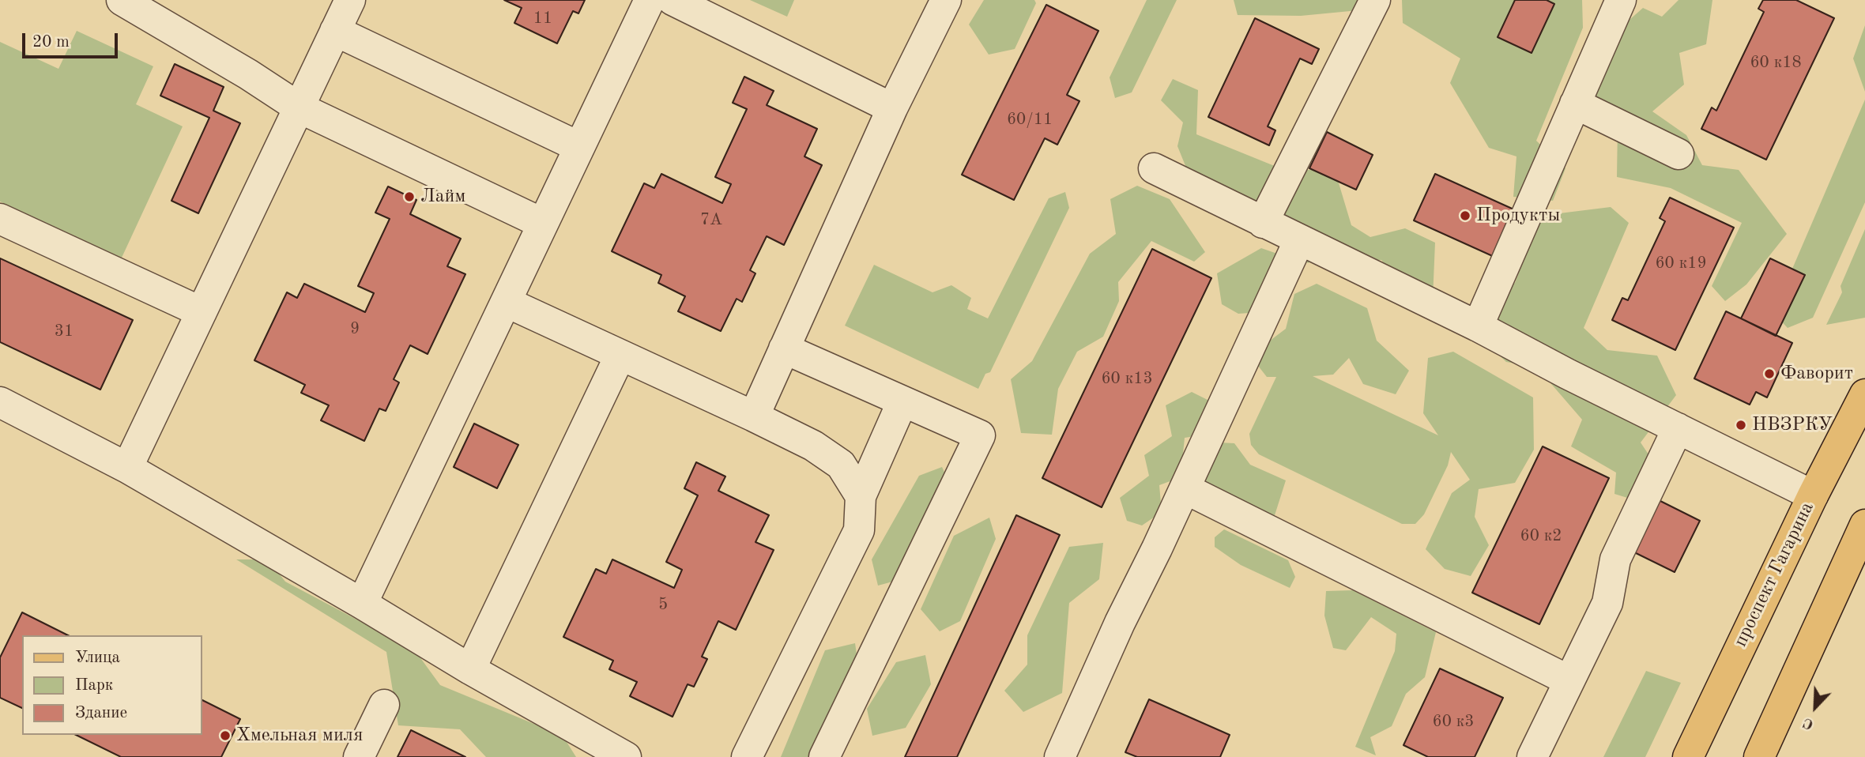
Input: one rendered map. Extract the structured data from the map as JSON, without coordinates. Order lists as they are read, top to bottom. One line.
{"streets":{"main road":["проспект Гагарина"]},"places":["Лайм","Продукты","Фаворит","НВЗРКУ","Хмельная миля"],"house_numbers":["11","60 к18","60/11","7А","60 к19","9","31","60 к13","60 к2","5","60 к3"],"legend":["Улица","Парк","Здание"],"scale_bar":"20 m","north":"bottom left"}
